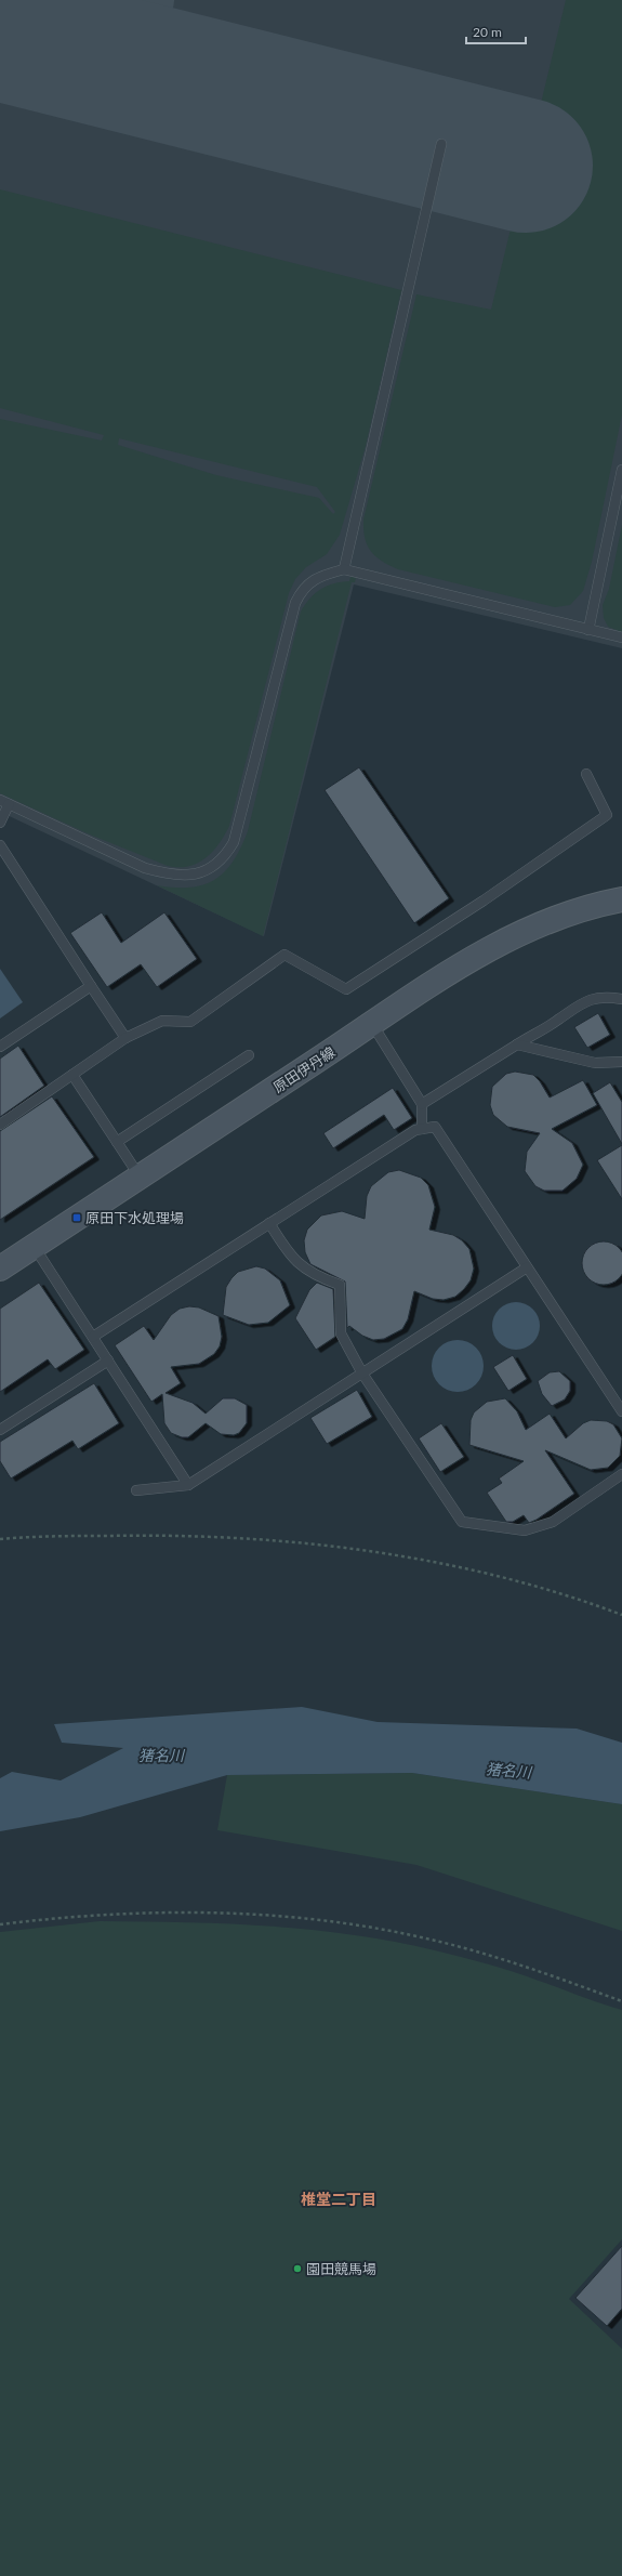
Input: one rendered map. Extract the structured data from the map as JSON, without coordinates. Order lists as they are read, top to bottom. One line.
{"streets":{"street":["原田伊丹線"]},"districts":["椎堂二丁目"],"water":["猪名川"],"places":{"transit":["原田下水処理場"],"other":["園田競馬場"]},"scale_bar":"20 m"}
